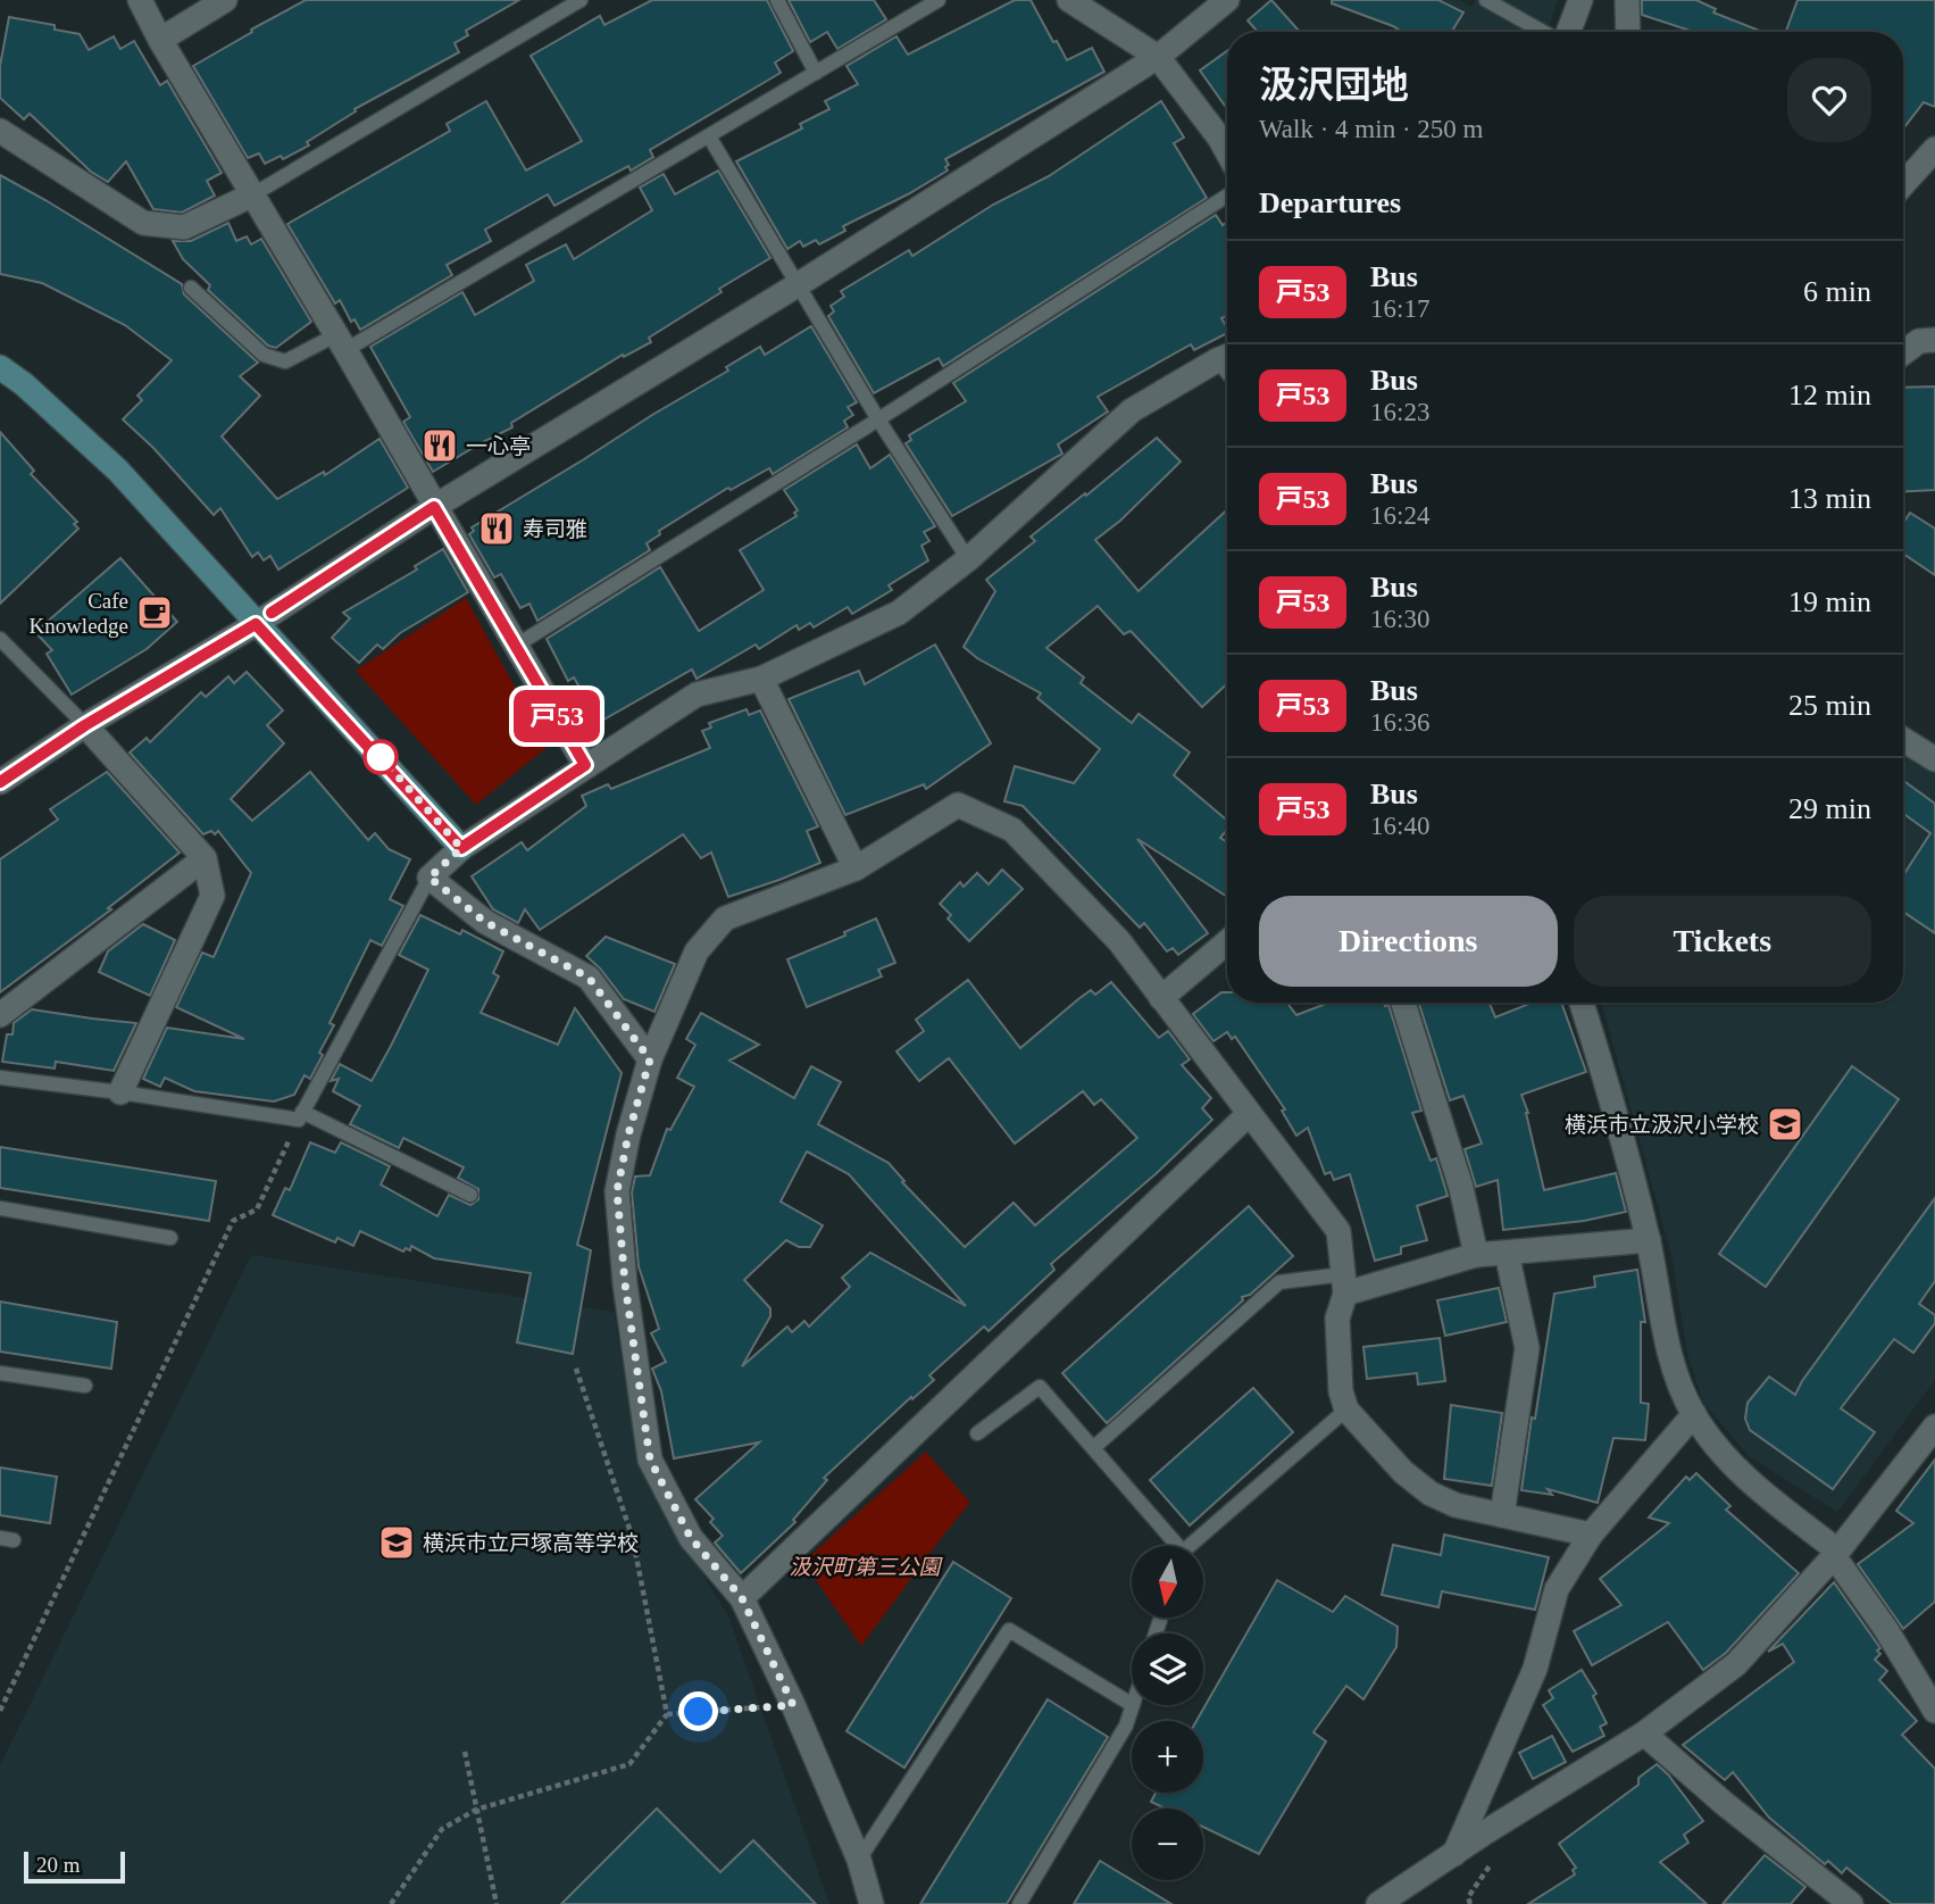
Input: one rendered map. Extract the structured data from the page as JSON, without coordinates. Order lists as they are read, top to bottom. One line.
{"parks":["汲沢町第三公園"],"places":{"restaurant":["一心亭","寿司雅"],"cafe":["Cafe Knowledge"],"school or university":["横浜市立汲沢小学校","横浜市立戸塚高等学校"]},"lines":["bus line 戸53"],"scale_bar":"20 m","north":"bottom","page":{"on_map":"戸53","heading":[["汲沢団地","Walk · 4 min · 250 m"],"Departures"],"list":[{"mark":"戸53","name":"Bus","note":"16:17","value":"6 min"},{"mark":"戸53","name":"Bus","note":"16:23","value":"12 min"},{"mark":"戸53","name":"Bus","note":"16:24","value":"13 min"},{"mark":"戸53","name":"Bus","note":"16:30","value":"19 min"},{"mark":"戸53","name":"Bus","note":"16:36","value":"25 min"},{"mark":"戸53","name":"Bus","note":"16:40","value":"29 min"}],"buttons":["Directions","Tickets"],"map_buttons":["+","−"],"scale":"20 m"}}
